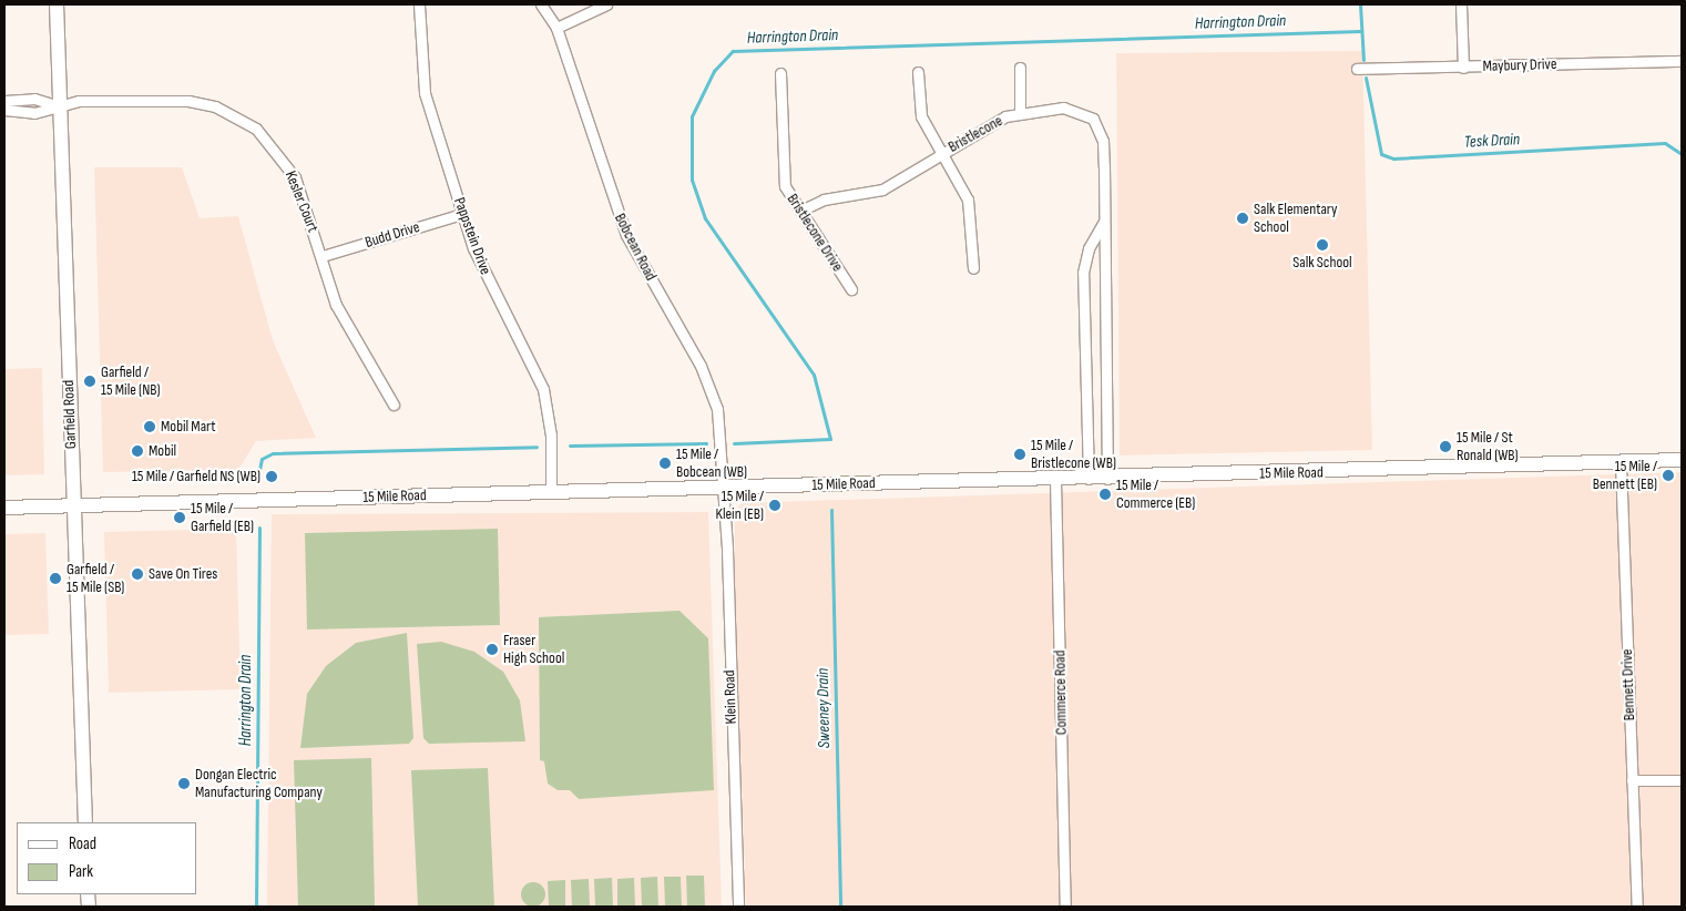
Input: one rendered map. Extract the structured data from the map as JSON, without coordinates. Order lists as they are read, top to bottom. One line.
{"streets":{"main road":["Garfield Road","15 Mile Road"],"street":["Maybury Drive","Bristlecone","Kesler Court","Bristlecone Drive","Budd Drive","Pappstein Drive","Bobcean Road","Bennett Drive","Commerce Road","Klein Road"]},"crossings":[["Bristlecone","Bristlecone Drive"],["Bristlecone","15 Mile Road"],["Kesler Court","Budd Drive"],["Kesler Court","Garfield Road"],["Budd Drive","Pappstein Drive"],["Pappstein Drive","15 Mile Road"],["Bobcean Road","15 Mile Road"],["Bobcean Road","Klein Road"],["Garfield Road","15 Mile Road"],["15 Mile Road","Bennett Drive"],["15 Mile Road","Commerce Road"],["15 Mile Road","Klein Road"]],"water":["Harrington Drain","Tesk Drain","Sweeney Drain"],"places":["Salk Elementary School","Salk School","Garfield / 15 Mile (NB)","Mobil Mart","15 Mile / St Ronald (WB)","Mobil","15 Mile / Bristlecone (WB)","15 Mile / Bobcean (WB)","15 Mile / Bennett (EB)","15 Mile / Garfield NS (WB)","15 Mile / Commerce (EB)","15 Mile / Klein (EB)","15 Mile / Garfield (EB)","Save On Tires","Garfield / 15 Mile (SB)","Fraser High School","Dongan Electric Manufacturing Company"],"legend":["Road","Park"]}
